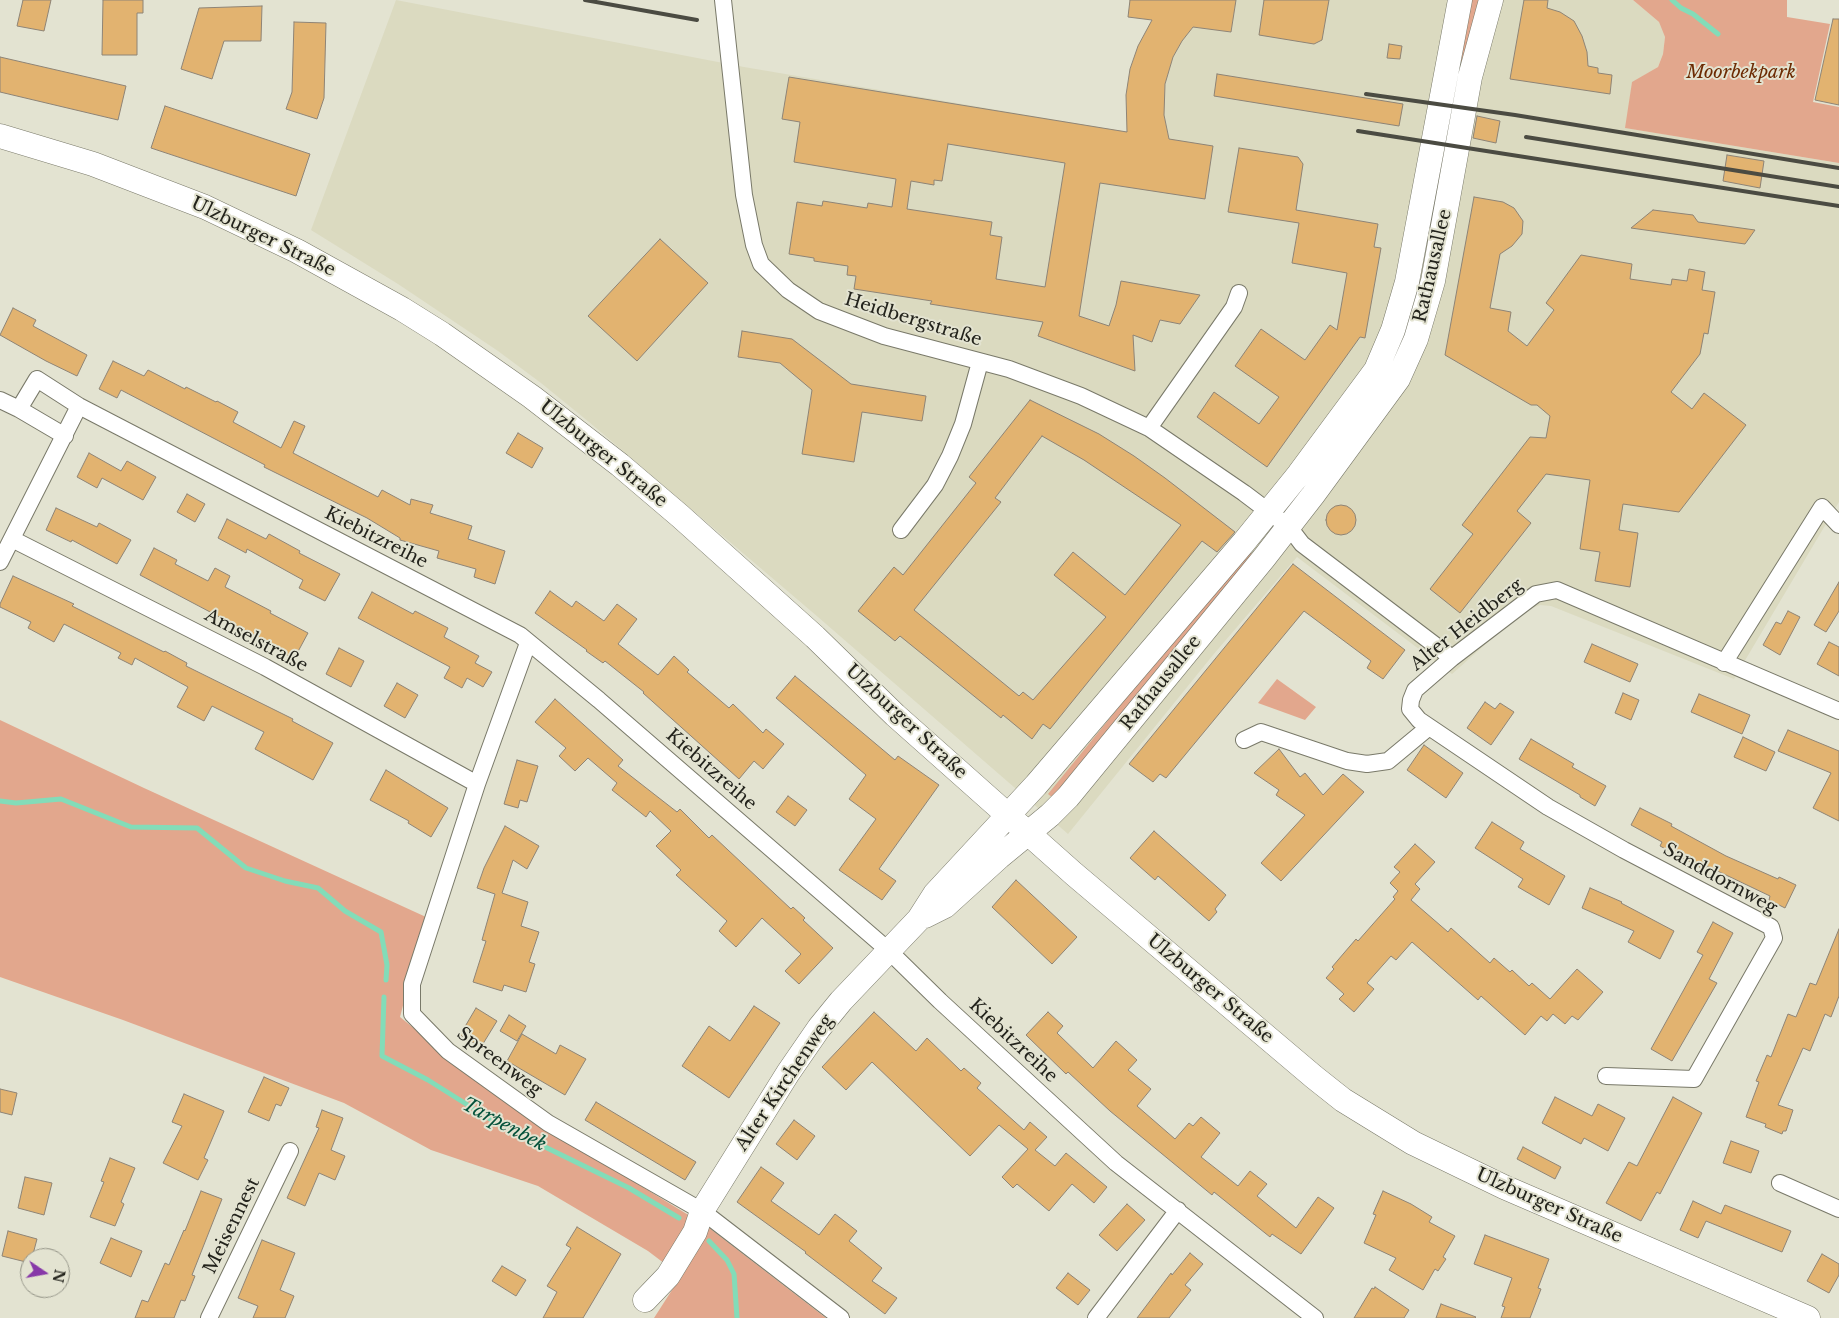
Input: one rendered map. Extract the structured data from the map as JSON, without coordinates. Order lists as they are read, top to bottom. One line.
{"streets":{"main road":["Ulzburger Straße","Rathausallee","Alter Kirchenweg"],"street":["Heidbergstraße","Kiebitzreihe","Alter Heidberg","Amselstraße","Sanddornweg","Spreenweg","Meisennest"]},"crossings":[["Ulzburger Straße","Rathausallee"],["Ulzburger Straße","Alter Kirchenweg"],["Rathausallee","Heidbergstraße"],["Rathausallee","Alter Kirchenweg"],["Kiebitzreihe","Spreenweg"],["Kiebitzreihe","Alter Kirchenweg"],["Alter Heidberg","Sanddornweg"],["Amselstraße","Spreenweg"],["Spreenweg","Alter Kirchenweg"]],"water":["Tarpenbek"],"parks":["Moorbekpark"],"north":"right"}
